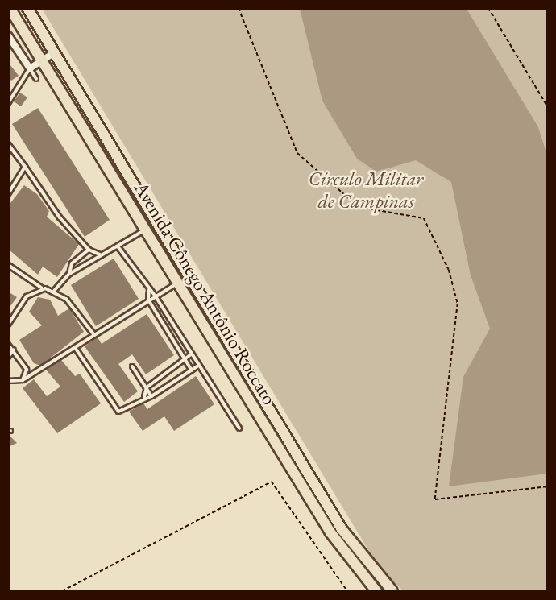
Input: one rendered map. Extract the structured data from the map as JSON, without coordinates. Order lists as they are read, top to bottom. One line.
{"streets":{"main road":["Avenida Cônego Antônio Roccato"]},"parks":["Círculo Militar de Campinas"]}
